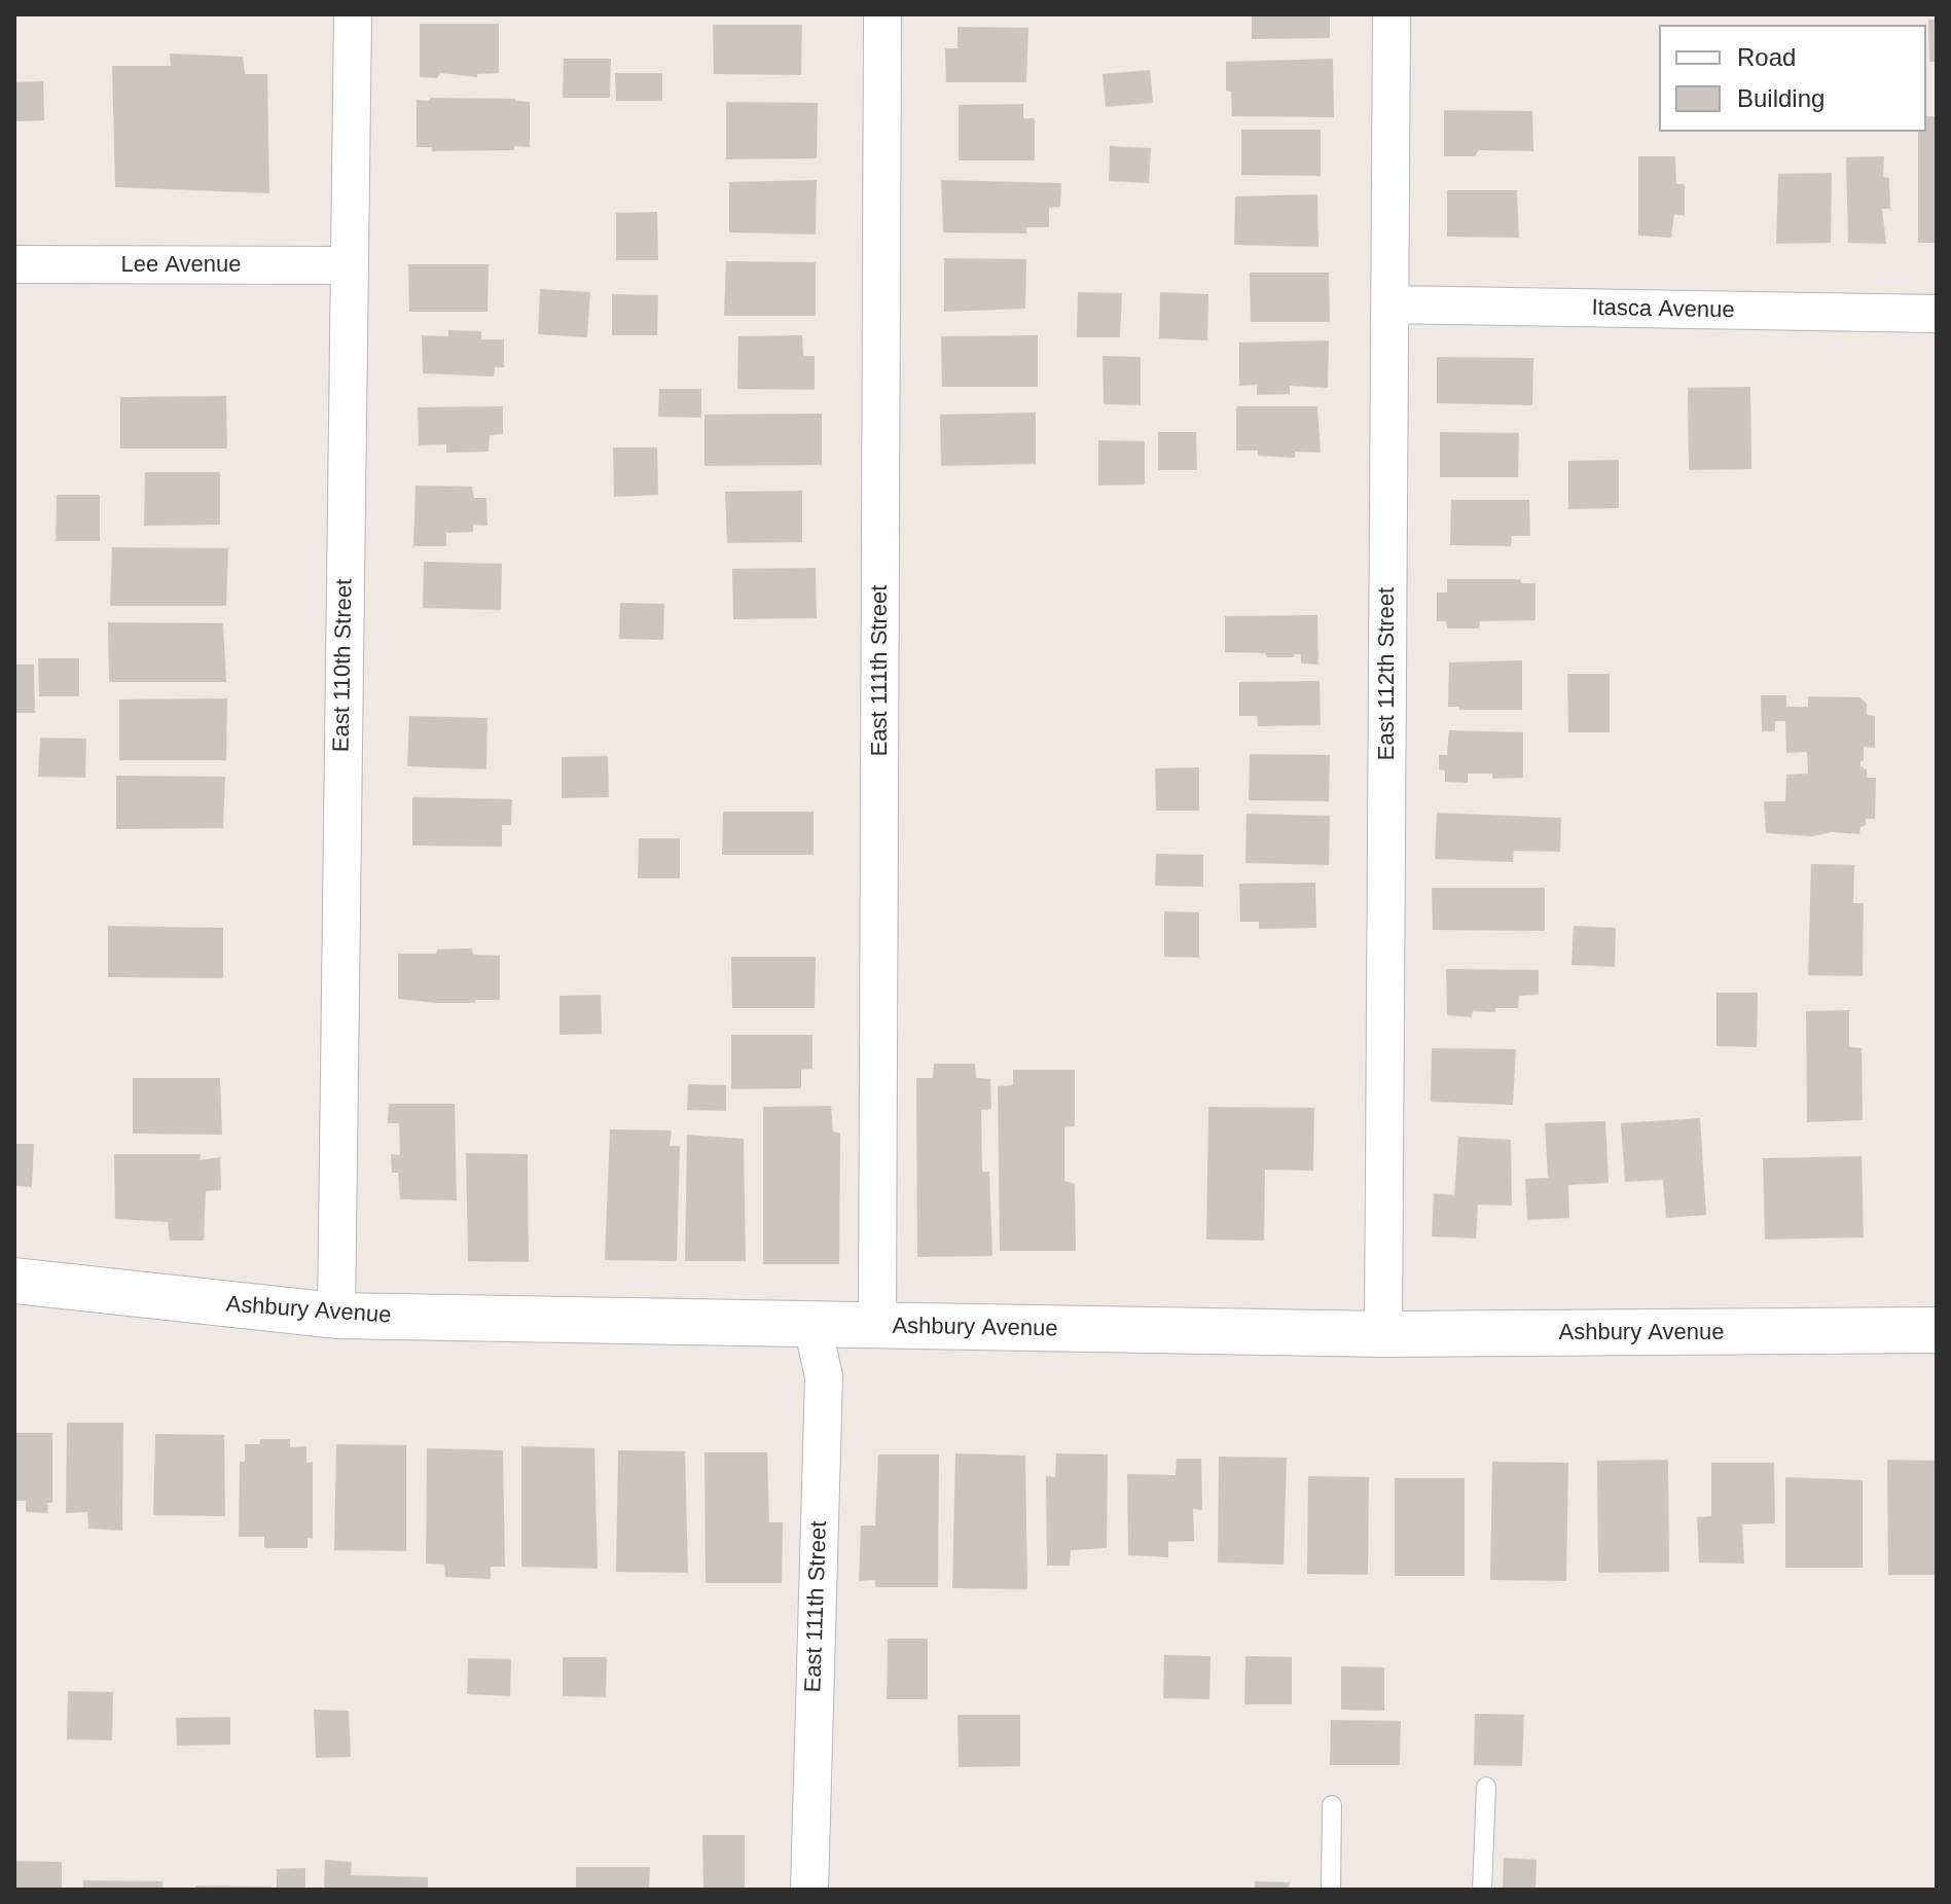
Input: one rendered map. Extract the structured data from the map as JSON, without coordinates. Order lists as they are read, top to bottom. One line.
{"streets":{"street":["Lee Avenue","Itasca Avenue","East 110th Street","East 111th Street","East 112th Street","Ashbury Avenue"]},"crossings":[["Lee Avenue","East 110th Street"],["Itasca Avenue","East 112th Street"],["East 110th Street","Ashbury Avenue"],["East 111th Street","Ashbury Avenue"],["East 112th Street","Ashbury Avenue"]],"legend":["Road","Building"]}
